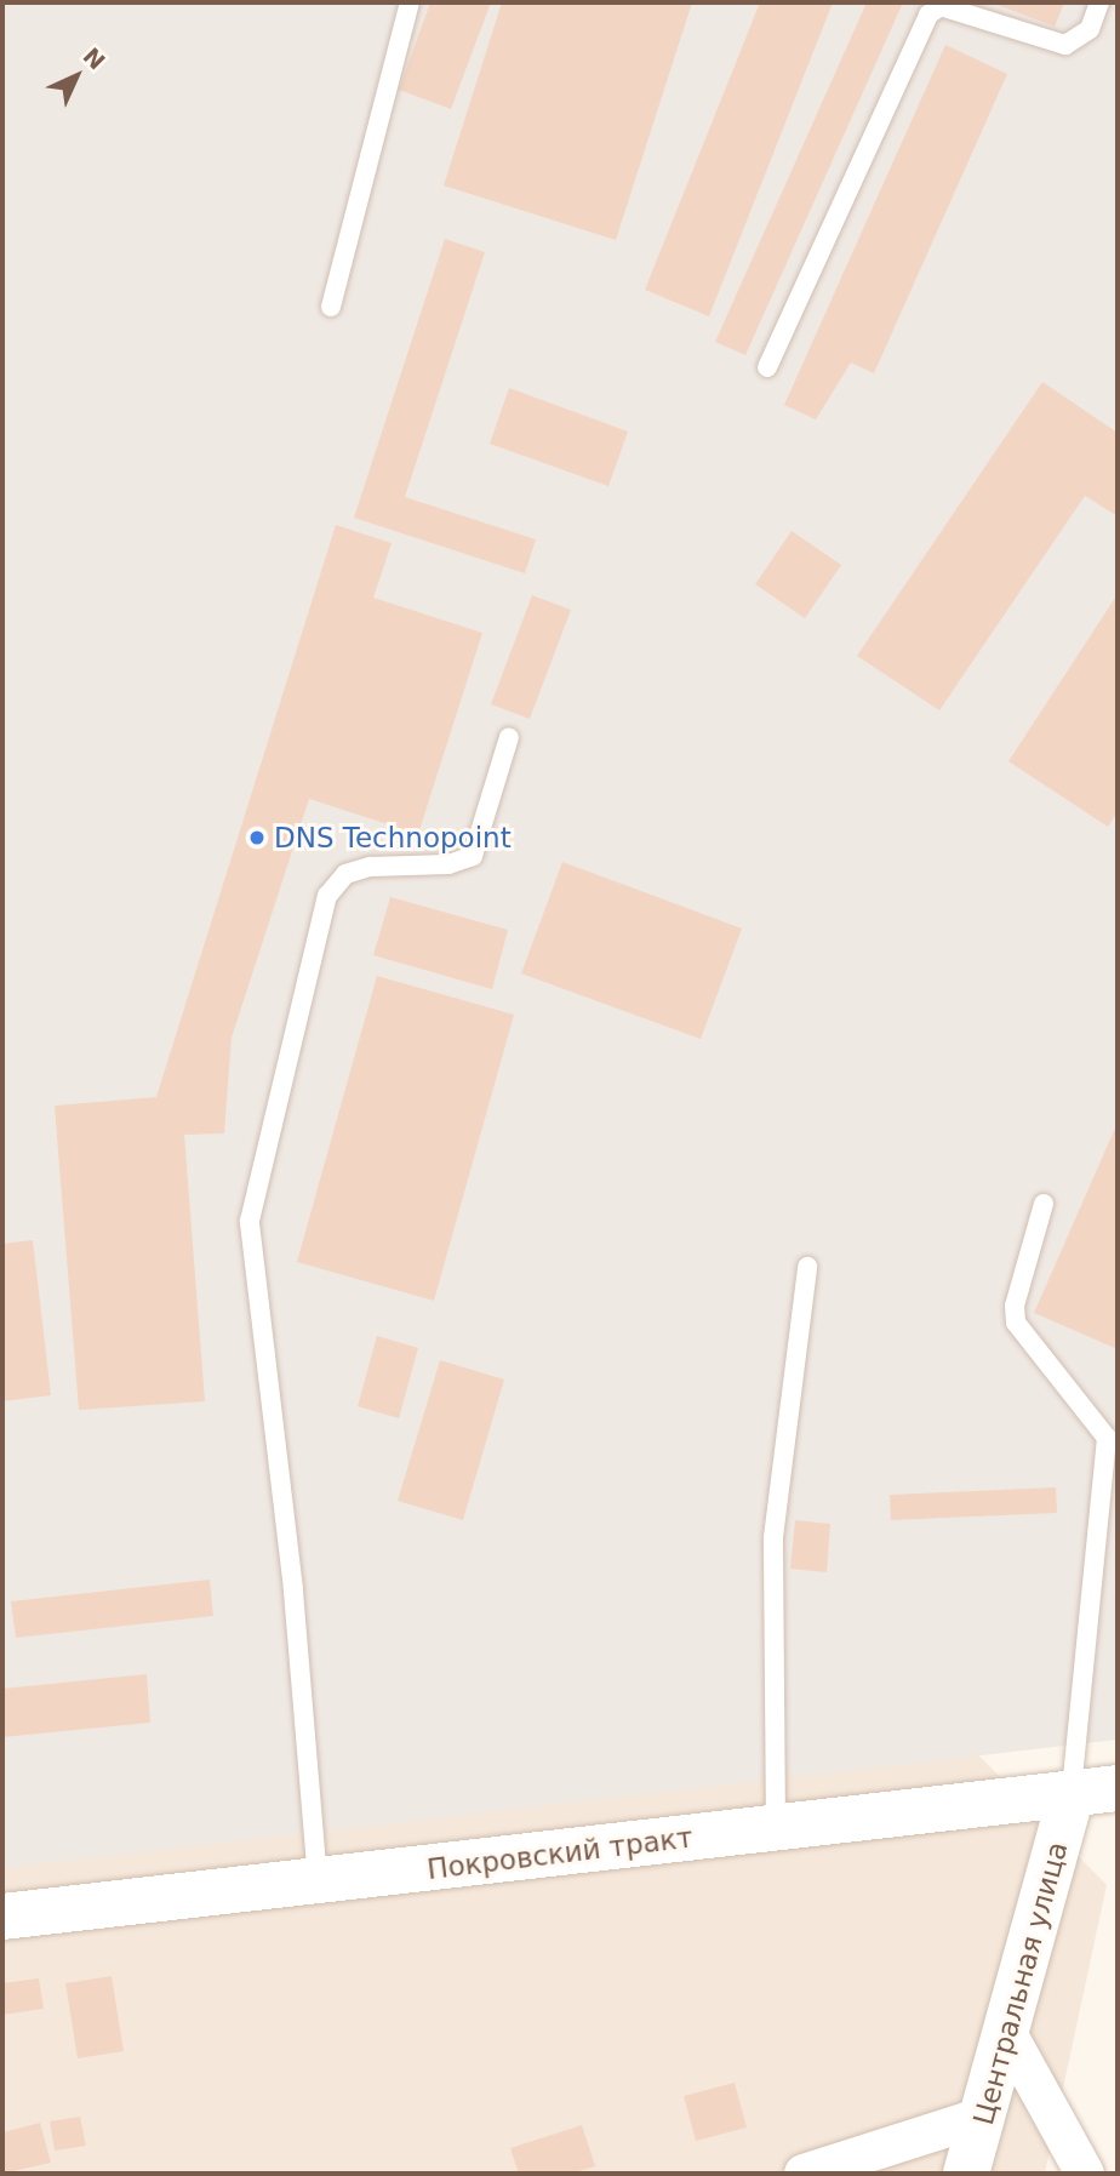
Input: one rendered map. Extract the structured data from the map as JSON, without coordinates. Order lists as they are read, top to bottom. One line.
{"streets":{"main road":["Покровский тракт","Центральная улица"]},"crossings":[["Покровский тракт","Центральная улица"]],"places":["DNS Technopoint"],"north":"top right"}
